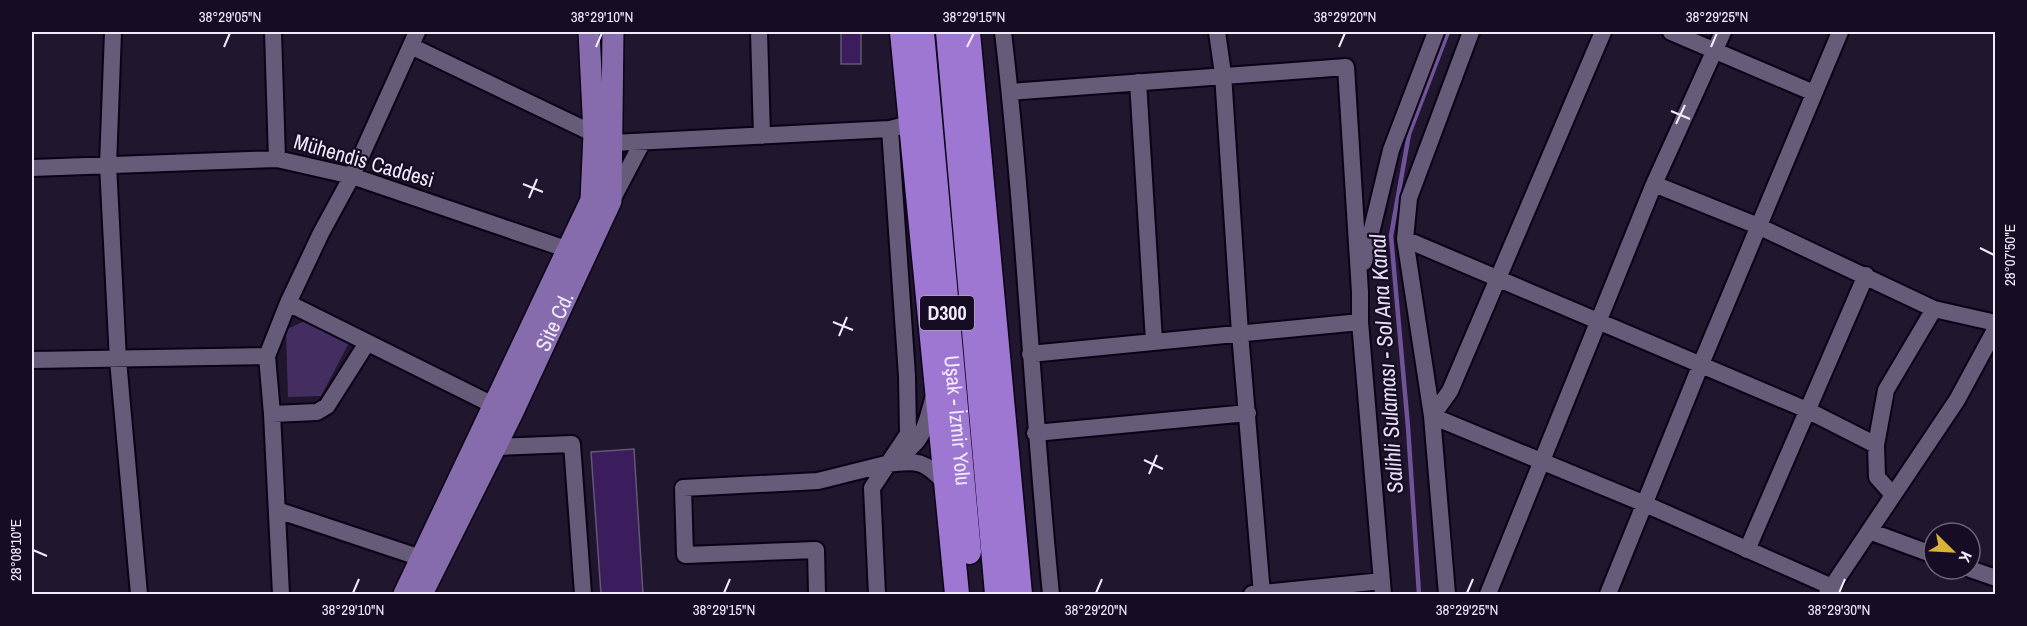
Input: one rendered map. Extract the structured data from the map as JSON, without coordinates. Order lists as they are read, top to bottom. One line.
{"streets":{"highway":["D300","Uşak - İzmir Yolu"],"main road":["Site Cd."],"street":["Mühendis Caddesi"]},"crossings":[["Mühendis Caddesi","Site Cd."]],"water":["Salihli Sulaması - Sol Ana Kanal"],"north":"bottom right","coordinates":["38°29'05\"N","38°29'10\"N","38°29'15\"N","38°29'20\"N","38°29'25\"N","28°07'50\"E","28°08'10\"E","38°29'30\"N"]}
